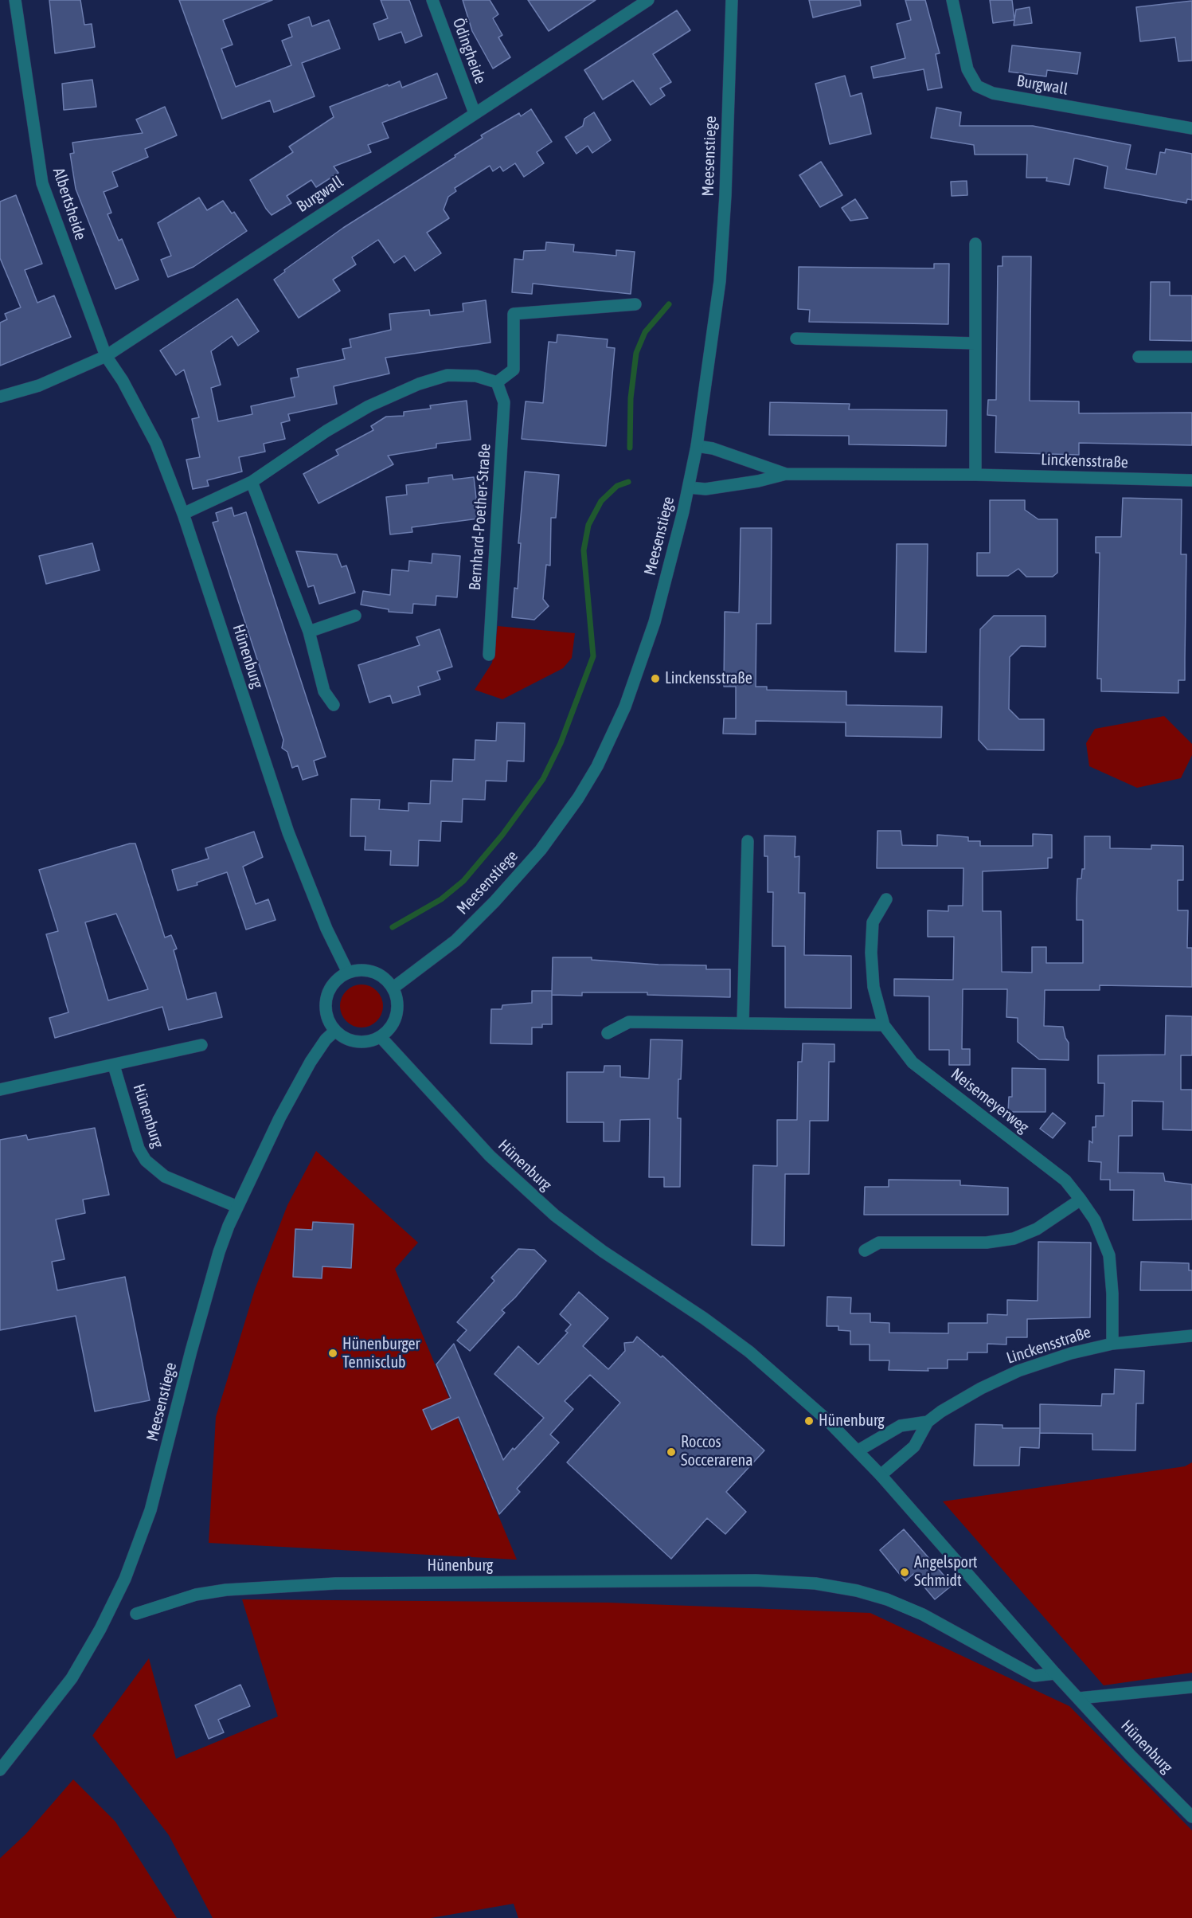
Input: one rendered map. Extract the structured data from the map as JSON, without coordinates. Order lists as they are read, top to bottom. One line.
{"streets":{"street":["Ödingheide","Burgwall","Meesenstiege","Albertsheide","Linckensstraße","Bernhard-Poether-Straße","Hünenburg","Neisemeyerweg"]},"crossings":[["Ödingheide","Burgwall"],["Burgwall","Albertsheide"],["Burgwall","Hünenburg"],["Meesenstiege","Linckensstraße"],["Meesenstiege","Hünenburg"],["Albertsheide","Hünenburg"],["Linckensstraße","Hünenburg"],["Linckensstraße","Neisemeyerweg"]],"places":["Linckensstraße","Hünenburger Tennisclub","Hünenburg","Roccos Soccerarena","Angelsport Schmidt"]}
